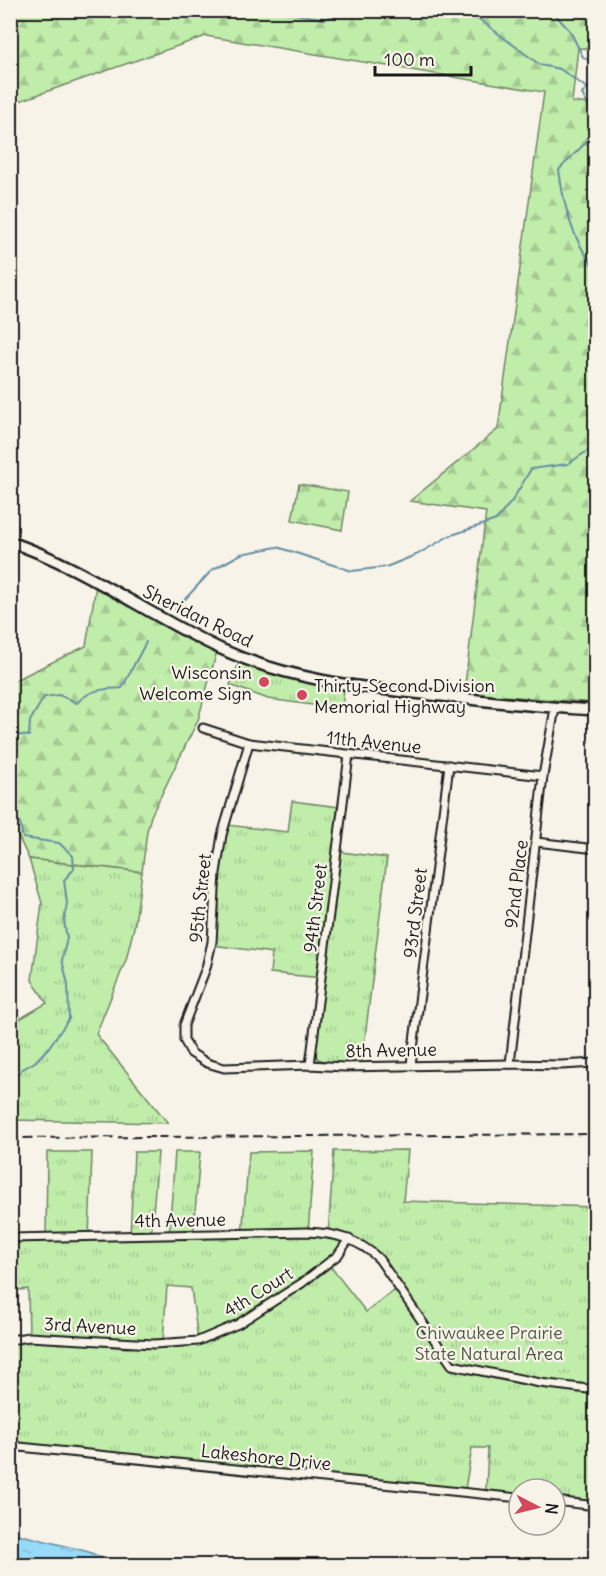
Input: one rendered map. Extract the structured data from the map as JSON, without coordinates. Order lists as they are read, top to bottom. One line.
{"streets":{"main road":["Sheridan Road"],"street":["11th Avenue","92nd Place","95th Street","94th Street","93rd Street","8th Avenue","4th Avenue","4th Court","3rd Avenue","Lakeshore Drive"]},"crossings":[["Sheridan Road","92nd Place"],["11th Avenue","92nd Place"],["11th Avenue","95th Street"],["11th Avenue","94th Street"],["11th Avenue","93rd Street"],["92nd Place","8th Avenue"],["95th Street","8th Avenue"],["94th Street","8th Avenue"],["93rd Street","8th Avenue"],["4th Avenue","4th Court"],["4th Court","3rd Avenue"]],"parks":["Chiwaukee Prairie State Natural Area"],"places":["Wisconsin Welcome Sign","Thirty-Second Division Memorial Highway"],"scale_bar":"100 m","north":"right"}
